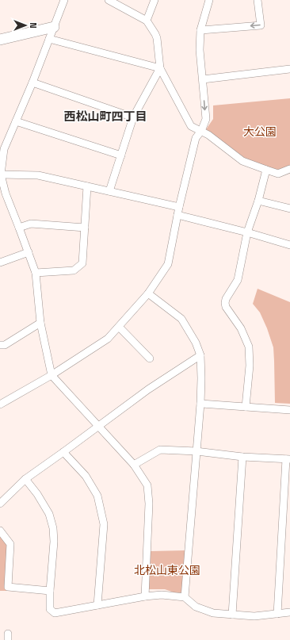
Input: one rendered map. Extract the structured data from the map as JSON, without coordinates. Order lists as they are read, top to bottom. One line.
{"districts":["西松山町四丁目"],"parks":["大公園","北松山東公園"],"north":"right"}
